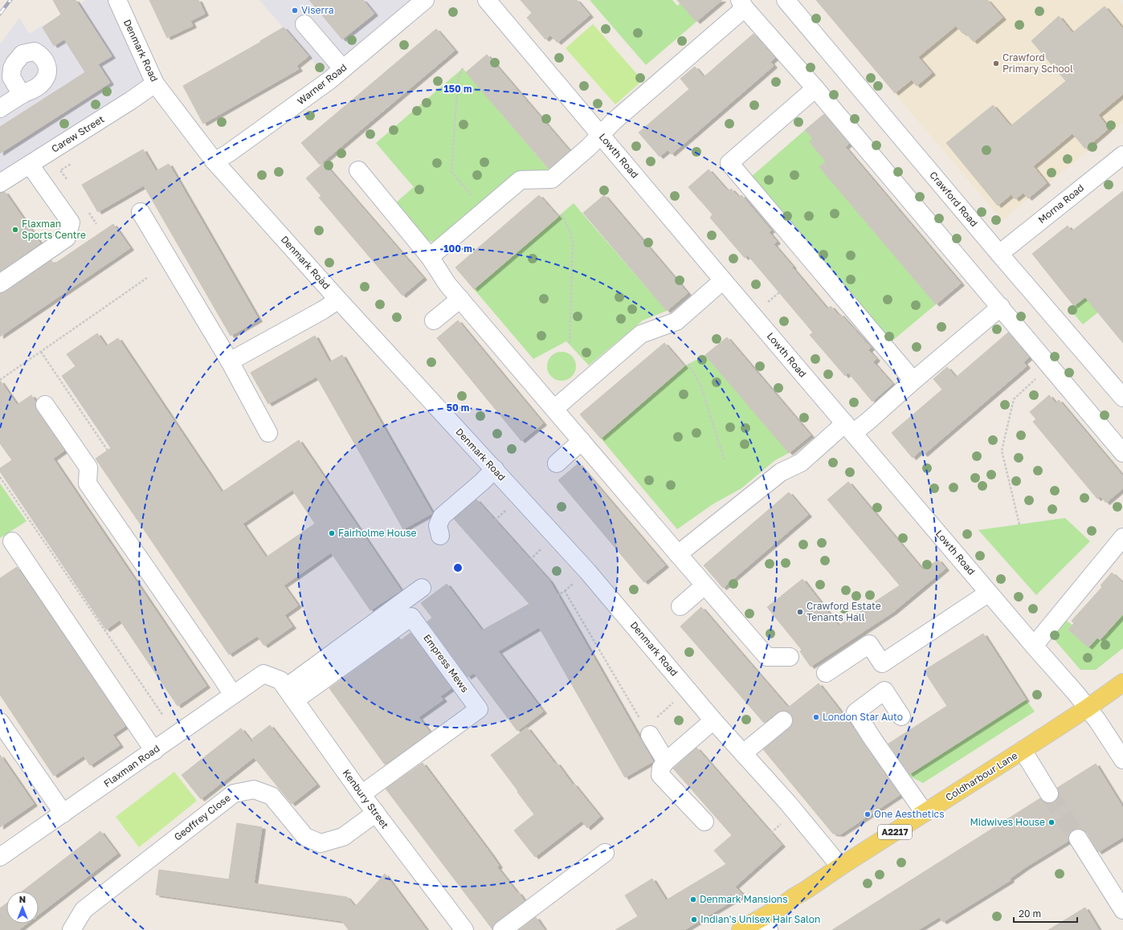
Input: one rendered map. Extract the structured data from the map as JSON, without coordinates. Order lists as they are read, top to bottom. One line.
{"streets":{"main road":["Coldharbour Lane","A2217"],"street":["Denmark Road","Warner Road","Carew Street","Lowth Road","Crawford Road","Morna Road","Empress Mews","Flaxman Road","Kenbury Street","Geoffrey Close"]},"crossings":[["Denmark Road","Warner Road"],["Denmark Road","Carew Street"],["Denmark Road","Coldharbour Lane"],["Lowth Road","Coldharbour Lane"],["Crawford Road","Morna Road"],["Empress Mews","Kenbury Street"],["Flaxman Road","Kenbury Street"],["Kenbury Street","Geoffrey Close"]],"places":["Viserra","Crawford Primary School","Flaxman Sports Centre","Fairholme House","Crawford Estate Tenants Hall","London Star Auto","One Aesthetics","Midwives House","Denmark Mansions","Indian's Unisex Hair Salon"],"scale_bar":"20 m","north":"top","rings":["150 m","100 m","50 m"]}
